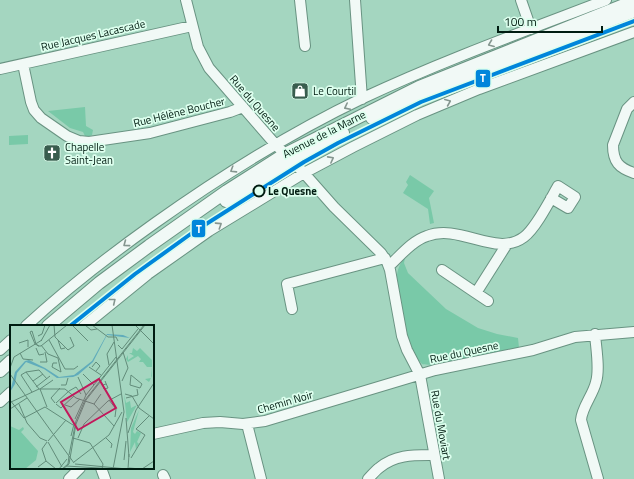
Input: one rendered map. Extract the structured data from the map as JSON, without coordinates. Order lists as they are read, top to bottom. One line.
{"streets":{"main road":["Avenue de la Marne"],"street":["Rue Jacques Lacascade","Rue du Quesne","Rue Hélène Boucher","Chemin Noir","Rue du Moviart"]},"crossings":[["Rue Jacques Lacascade","Rue du Quesne"],["Rue Jacques Lacascade","Rue Hélène Boucher"],["Rue du Quesne","Rue Hélène Boucher"],["Rue du Quesne","Avenue de la Marne"],["Rue du Quesne","Chemin Noir"],["Rue du Quesne","Rue du Moviart"],["Chemin Noir","Rue du Moviart"]],"places":{"shop":["Le Courtil"],"church":["Chapelle Saint-Jean"],"other":["Le Quesne"]},"lines":["transit line T"],"scale_bar":"100 m"}
